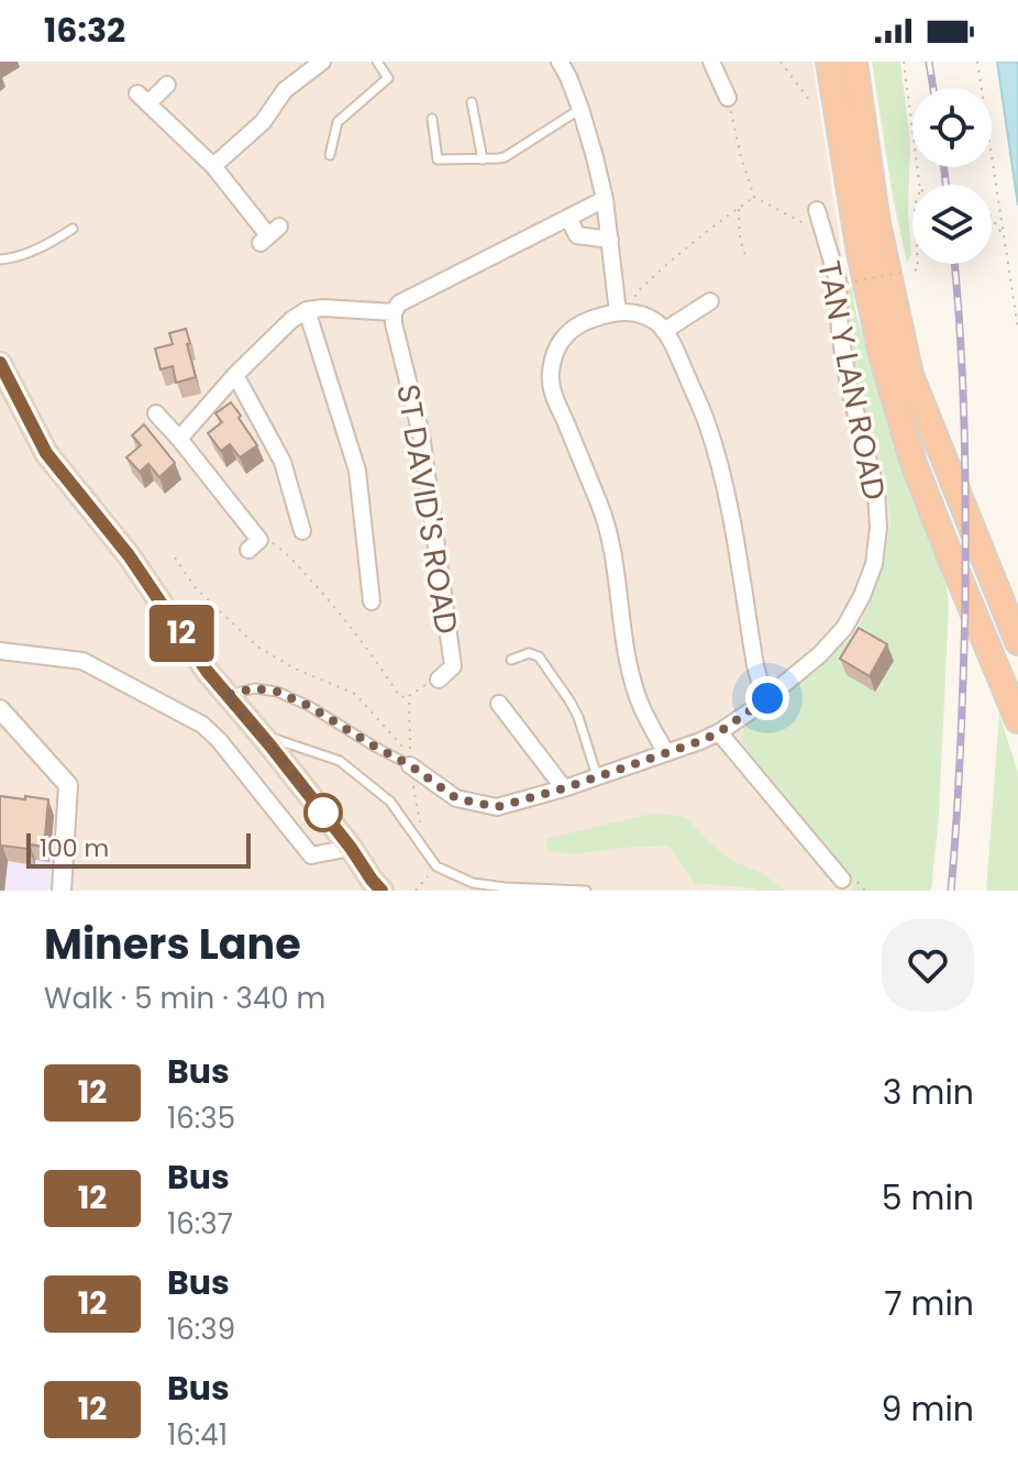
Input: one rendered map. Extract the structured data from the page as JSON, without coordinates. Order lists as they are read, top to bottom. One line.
{"streets":{"street":["TAN Y LAN ROAD","ST DAVID'S ROAD"]},"lines":["bus line 12"],"scale_bar":"100 m","page":{"status":"16:32","on_map":"12","scale":"100 m","heading":["Miners Lane","Walk · 5 min · 340 m"],"list":[{"mark":"12","name":"Bus","note":"16:35","value":"3 min"},{"mark":"12","name":"Bus","note":"16:37","value":"5 min"},{"mark":"12","name":"Bus","note":"16:39","value":"7 min"},{"mark":"12","name":"Bus","note":"16:41","value":"9 min"}]}}
